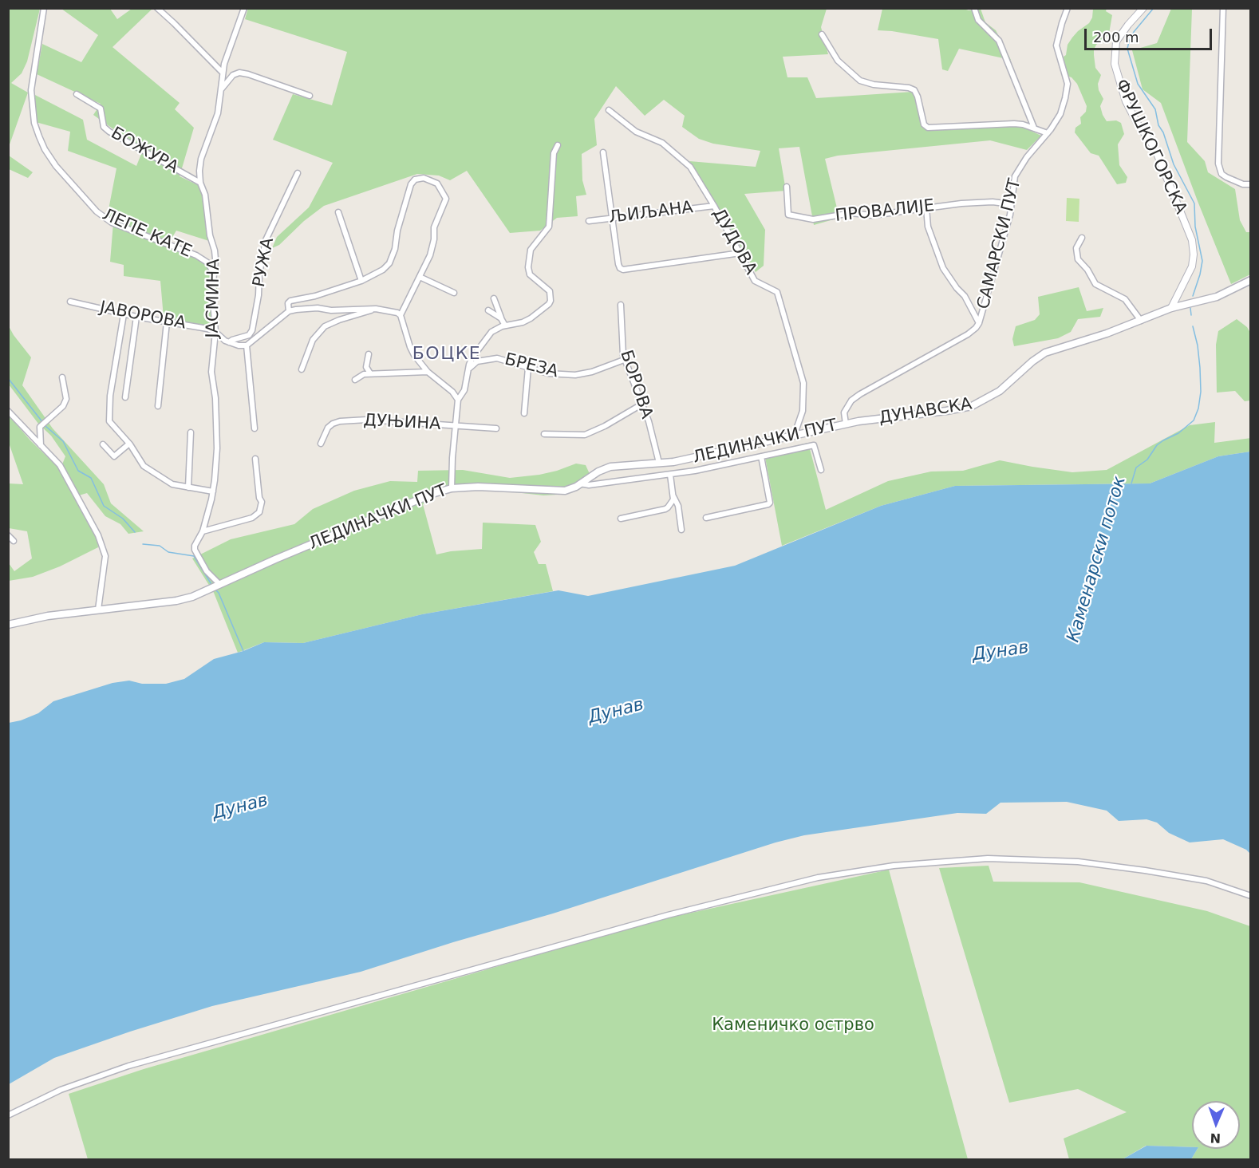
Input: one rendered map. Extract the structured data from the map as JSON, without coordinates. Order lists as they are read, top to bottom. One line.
{"streets":{"main road":["ДУНАВСКА","ЛЕДИНАЧКИ ПУТ"],"street":["ФРУШКОГОРСКА","БОЖУРА","ПРОВАЛИЈЕ","ЉИЉАНА","ЛЕПЕ КАТЕ","ДУДОВА","САМАРСКИ ПУТ","РУЖА","ЈАСМИНА","ЈАВОРОВА","БРЕЗА","БОРОВА","ДУЊИНА"]},"crossings":[["ФРУШКОГОРСКА","ДУНАВСКА"],["БОЖУРА","ЈАСМИНА"],["ПРОВАЛИЈЕ","САМАРСКИ ПУТ"],["ЉИЉАНА","ДУДОВА"],["ЛЕПЕ КАТЕ","ЈАСМИНА"],["ДУДОВА","ЛЕДИНАЧКИ ПУТ"],["САМАРСКИ ПУТ","ЛЕДИНАЧКИ ПУТ"],["ЈАСМИНА","ЈАВОРОВА"],["ЈАСМИНА","ЛЕДИНАЧКИ ПУТ"],["БРЕЗА","БОРОВА"],["БОРОВА","ЛЕДИНАЧКИ ПУТ"],["ДУНАВСКА","ЛЕДИНАЧКИ ПУТ"]],"districts":["БОЦКЕ"],"water":["Каменарски поток","Дунав"],"parks":["Каменичко острво"],"scale_bar":"200 m","north":"bottom"}
